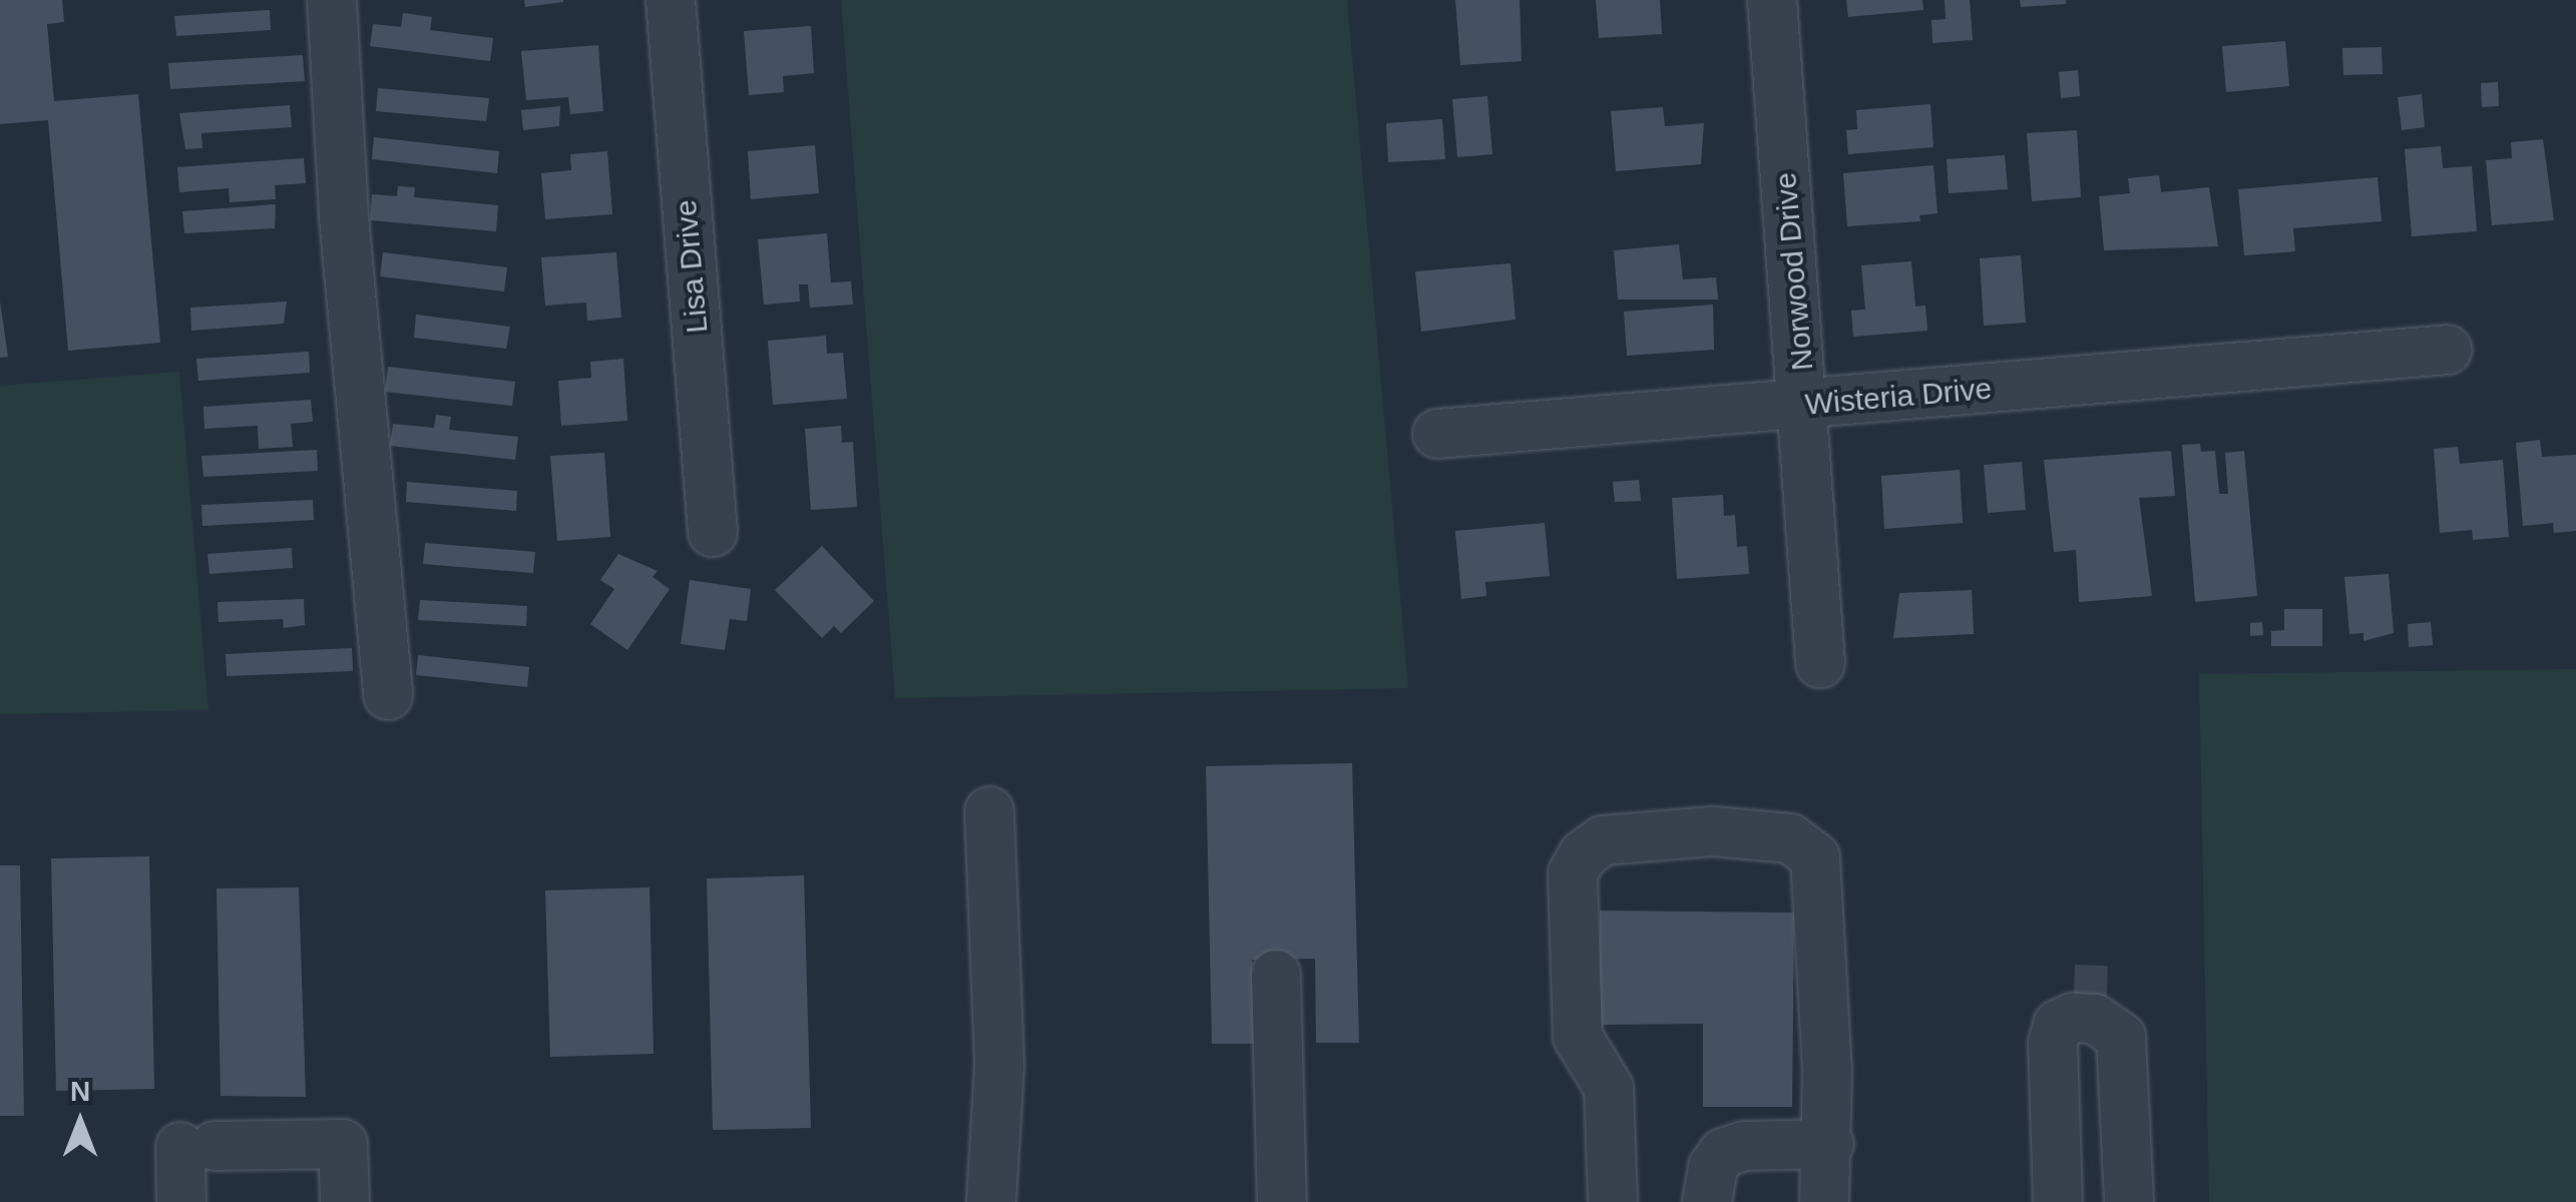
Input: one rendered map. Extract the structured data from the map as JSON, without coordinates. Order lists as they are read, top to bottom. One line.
{"streets":{"street":["Lisa Drive","Norwood Drive","Wisteria Drive"]},"crossings":[["Norwood Drive","Wisteria Drive"]],"north":"top"}
